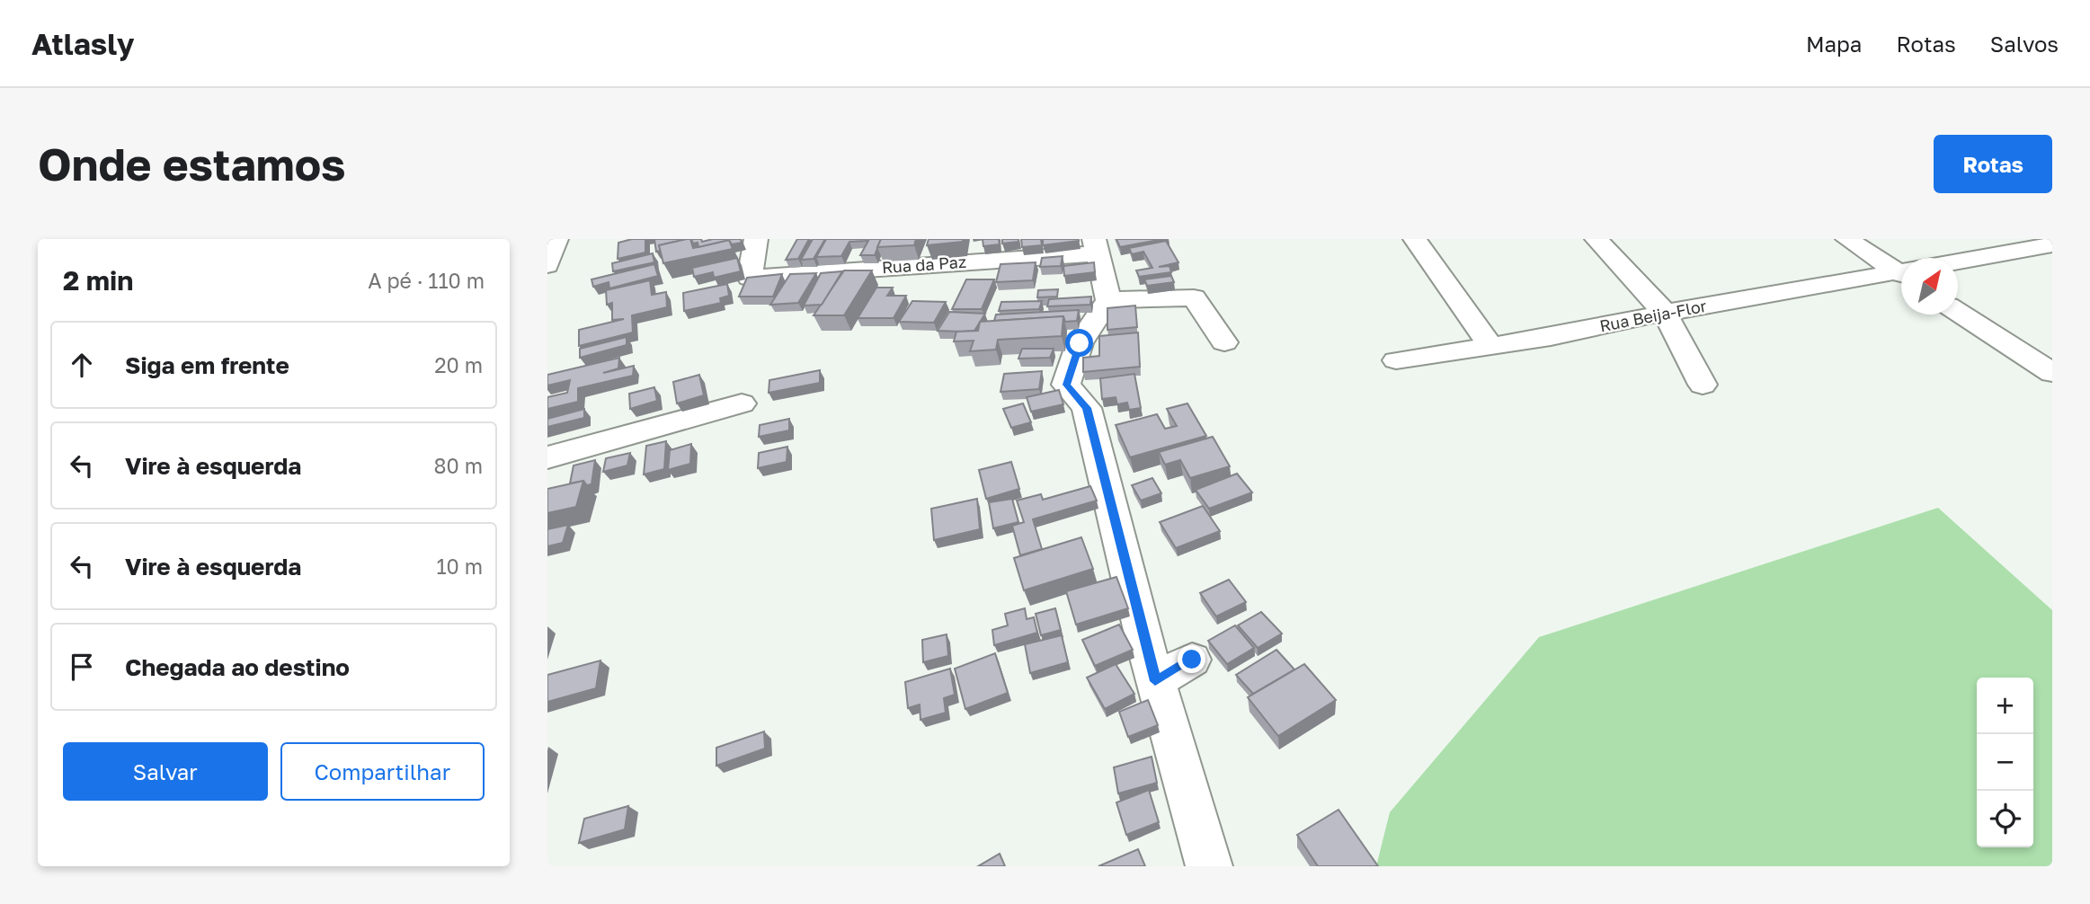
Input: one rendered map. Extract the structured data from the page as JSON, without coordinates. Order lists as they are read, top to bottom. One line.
{"streets":{"street":["Rua da Paz","Rua Beija-Flor"]},"north":"top right","page":{"header":"Atlasly","nav":["Mapa","Rotas","Salvos"],"buttons":["Rotas",["Salvar","Compartilhar"]],"title":"Onde estamos","heading":["2 min","A pé · 110 m"],"list":[["Siga em frente","20 m"],["Vire à esquerda","80 m"],["Vire à esquerda","10 m"],"Chegada ao destino"],"map_buttons":["+","−"]}}
